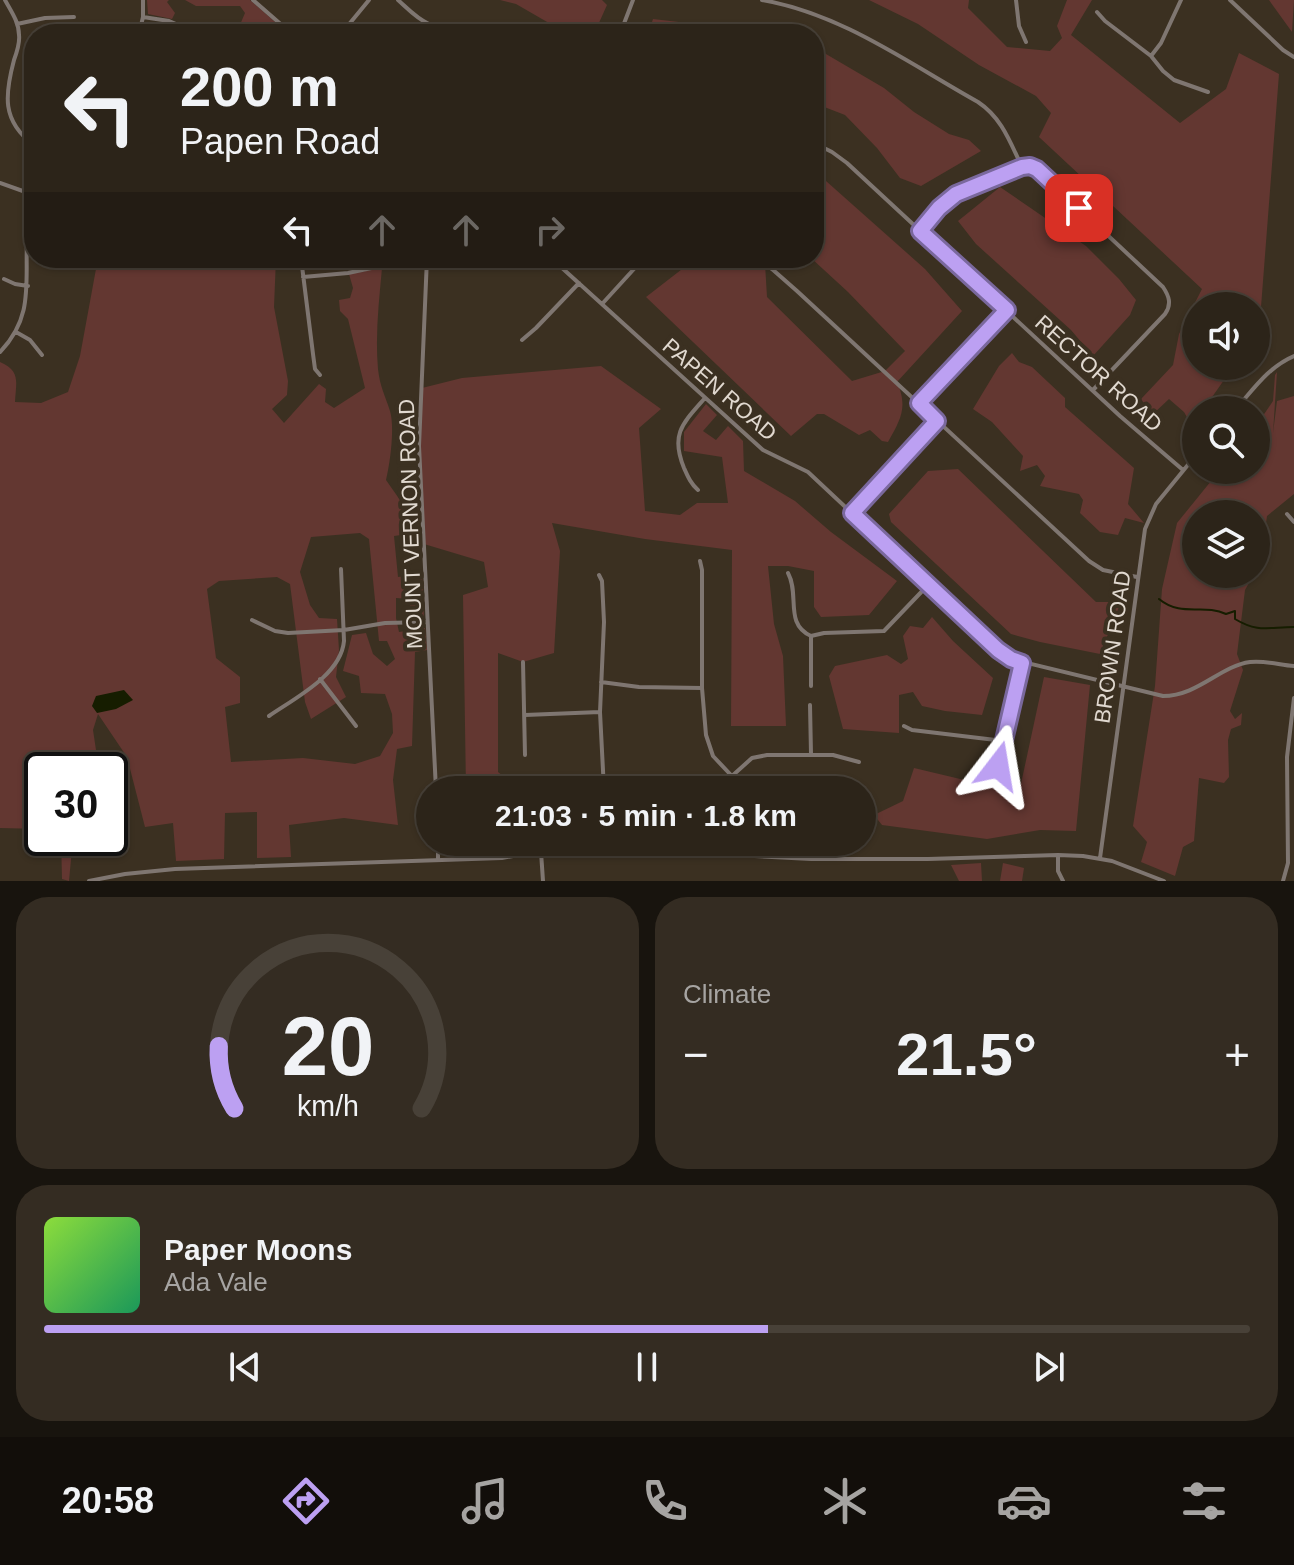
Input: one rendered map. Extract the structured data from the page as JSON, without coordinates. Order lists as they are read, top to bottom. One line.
{"streets":{"street":["RECTOR ROAD","PAPEN ROAD","MOUNT VERNON ROAD","BROWN ROAD"]},"crossings":[["PAPEN ROAD","BROWN ROAD"]],"page":{"turn":["200 m","Papen Road"],"limit":"30","trip":"21:03 · 5 min · 1.8 km","tile":"Climate","heat":["−","21.5°","+"],"song":["Paper Moons","Ada Vale"],"tabs":"20:58","gauge":["20","km/h"]}}
